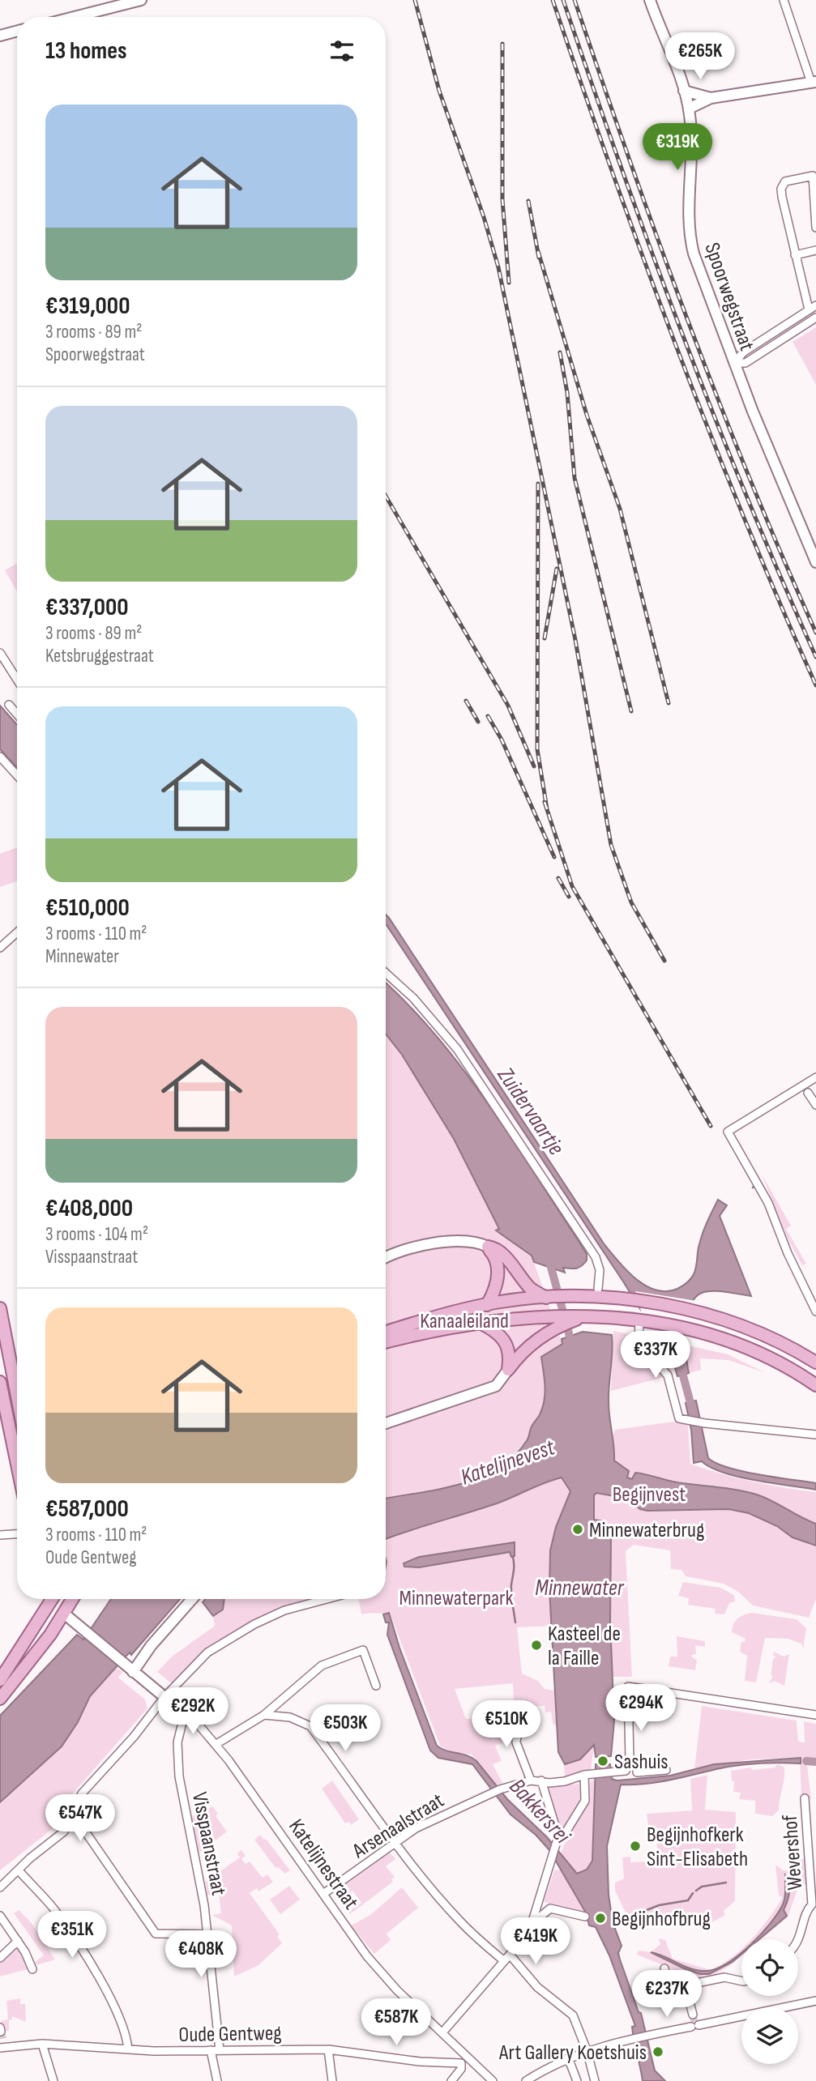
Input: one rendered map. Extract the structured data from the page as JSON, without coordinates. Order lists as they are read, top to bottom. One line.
{"streets":{"street":["Spoorwegstraat","Arsenaalstraat","Visspaanstraat","Wevershof","Katelijnestraat","Oude Gentweg"]},"crossings":[["Arsenaalstraat","Katelijnestraat"],["Visspaanstraat","Katelijnestraat"],["Visspaanstraat","Oude Gentweg"]],"water":["Zuidervaartje","Katelijnevest","Minnewater","Bakkersrei"],"parks":["Kanaaleiland","Begijnvest","Minnewaterpark"],"places":["Minnewaterbrug","Kasteel de la Faille","Sashuis","Begijnhofkerk Sint-Elisabeth","Begijnhofbrug","Art Gallery Koetshuis"],"page":{"heading":"13 homes","price":["€265K","€319K","€337K","€294K","€292K","€510K","€503K","€547K","€351K","€419K","€408K","€237K","€587K"],"list":[{"name":"€319,000","note":"3 rooms · 89 m² · Spoorwegstraat"},{"name":"€337,000","note":"3 rooms · 89 m² · Ketsbruggestraat"},{"name":"€510,000","note":"3 rooms · 110 m² · Minnewater"},{"name":"€408,000","note":"3 rooms · 104 m² · Visspaanstraat"},{"name":"€587,000","note":"3 rooms · 110 m² · Oude Gentweg"}]}}
